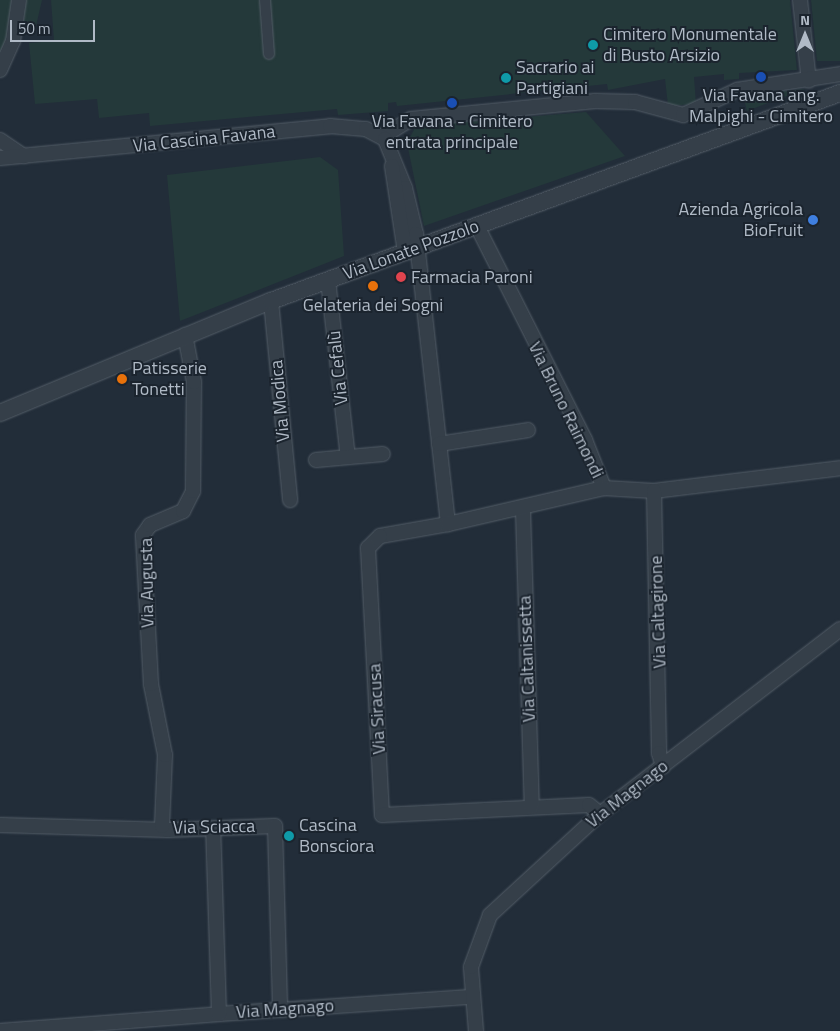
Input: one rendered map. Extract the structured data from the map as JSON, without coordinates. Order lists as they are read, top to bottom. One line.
{"streets":{"street":["Via Cascina Favana","Via Lonate Pozzolo","Via Cefalù","Via Modica","Via Bruno Raimondi","Via Augusta","Via Caltagirone","Via Caltanissetta","Via Siracusa","Via Magnago","Via Sciacca"]},"crossings":[["Via Lonate Pozzolo","Via Cefalù"],["Via Lonate Pozzolo","Via Modica"],["Via Lonate Pozzolo","Via Bruno Raimondi"],["Via Lonate Pozzolo","Via Augusta"],["Via Bruno Raimondi","Via Caltagirone"],["Via Augusta","Via Sciacca"],["Via Caltagirone","Via Magnago"],["Via Caltanissetta","Via Siracusa"],["Via Siracusa","Via Magnago"],["Via Magnago","Via Sciacca"]],"places":["Cimitero Monumentale di Busto Arsizio","Via Favana ang. Malpighi - Cimitero","Sacrario ai Partigiani","Via Favana - Cimitero entrata principale","Azienda Agricola BioFruit","Farmacia Paroni","Gelateria dei Sogni","Patisserie Tonetti","Cascina Bonsciora"],"scale_bar":"50 m","north":"top"}
